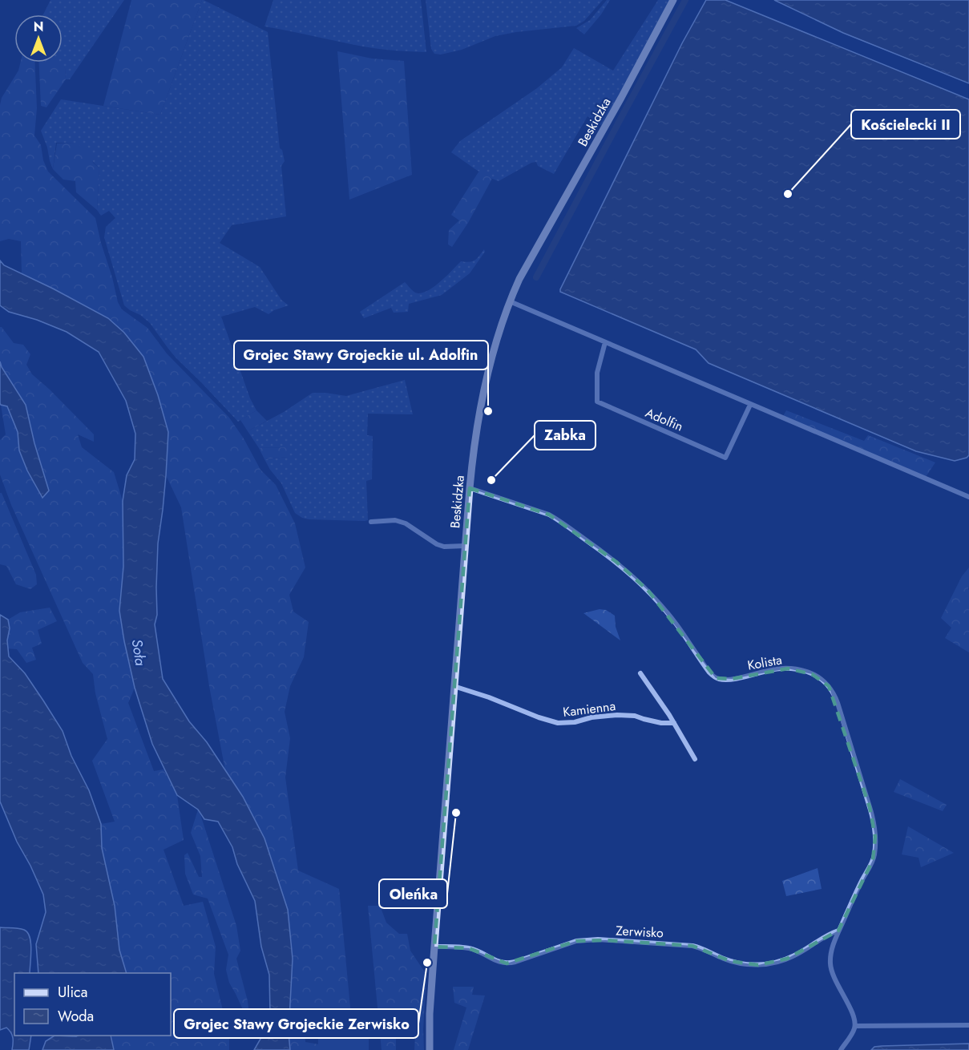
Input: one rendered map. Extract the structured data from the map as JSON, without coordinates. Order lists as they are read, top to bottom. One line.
{"streets":{"main road":["Beskidzka"],"street":["Adolfin","Kolista","Kamienna","Zerwisko"]},"crossings":[["Beskidzka","Kolista"],["Beskidzka","Kamienna"],["Beskidzka","Zerwisko"],["Kolista","Zerwisko"]],"water":["Soła"],"places":["Kościelecki II","Grojec Stawy Grojeckie ul. Adolfin","Zabka","Oleńka","Grojec Stawy Grojeckie Zerwisko"],"legend":["Ulica","Woda"],"north":"top"}
